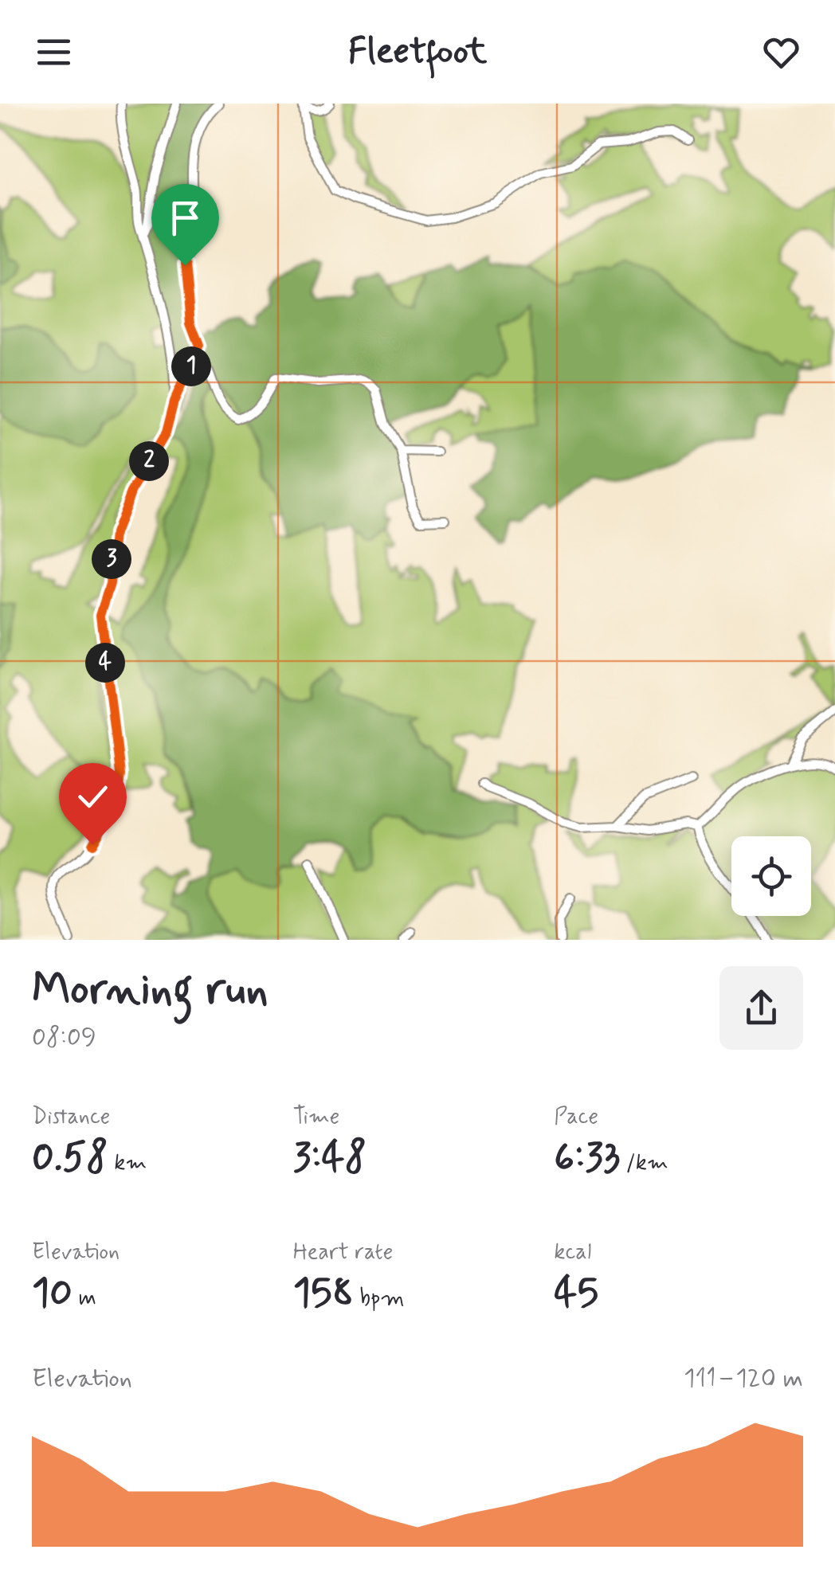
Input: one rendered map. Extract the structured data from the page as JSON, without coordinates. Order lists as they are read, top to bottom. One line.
{"page":{"header":"Fleetfoot","pins":["1","2","3","4"],"heading":["Morning run","08:09"],"stats":[["Distance","0.58 km"],["Time","3:48"],["Pace","6:33 /km"],["Elevation","10 m"],["Heart rate","158 bpm"],["kcal","45"]],"chart":["Elevation","111–120 m"]}}
